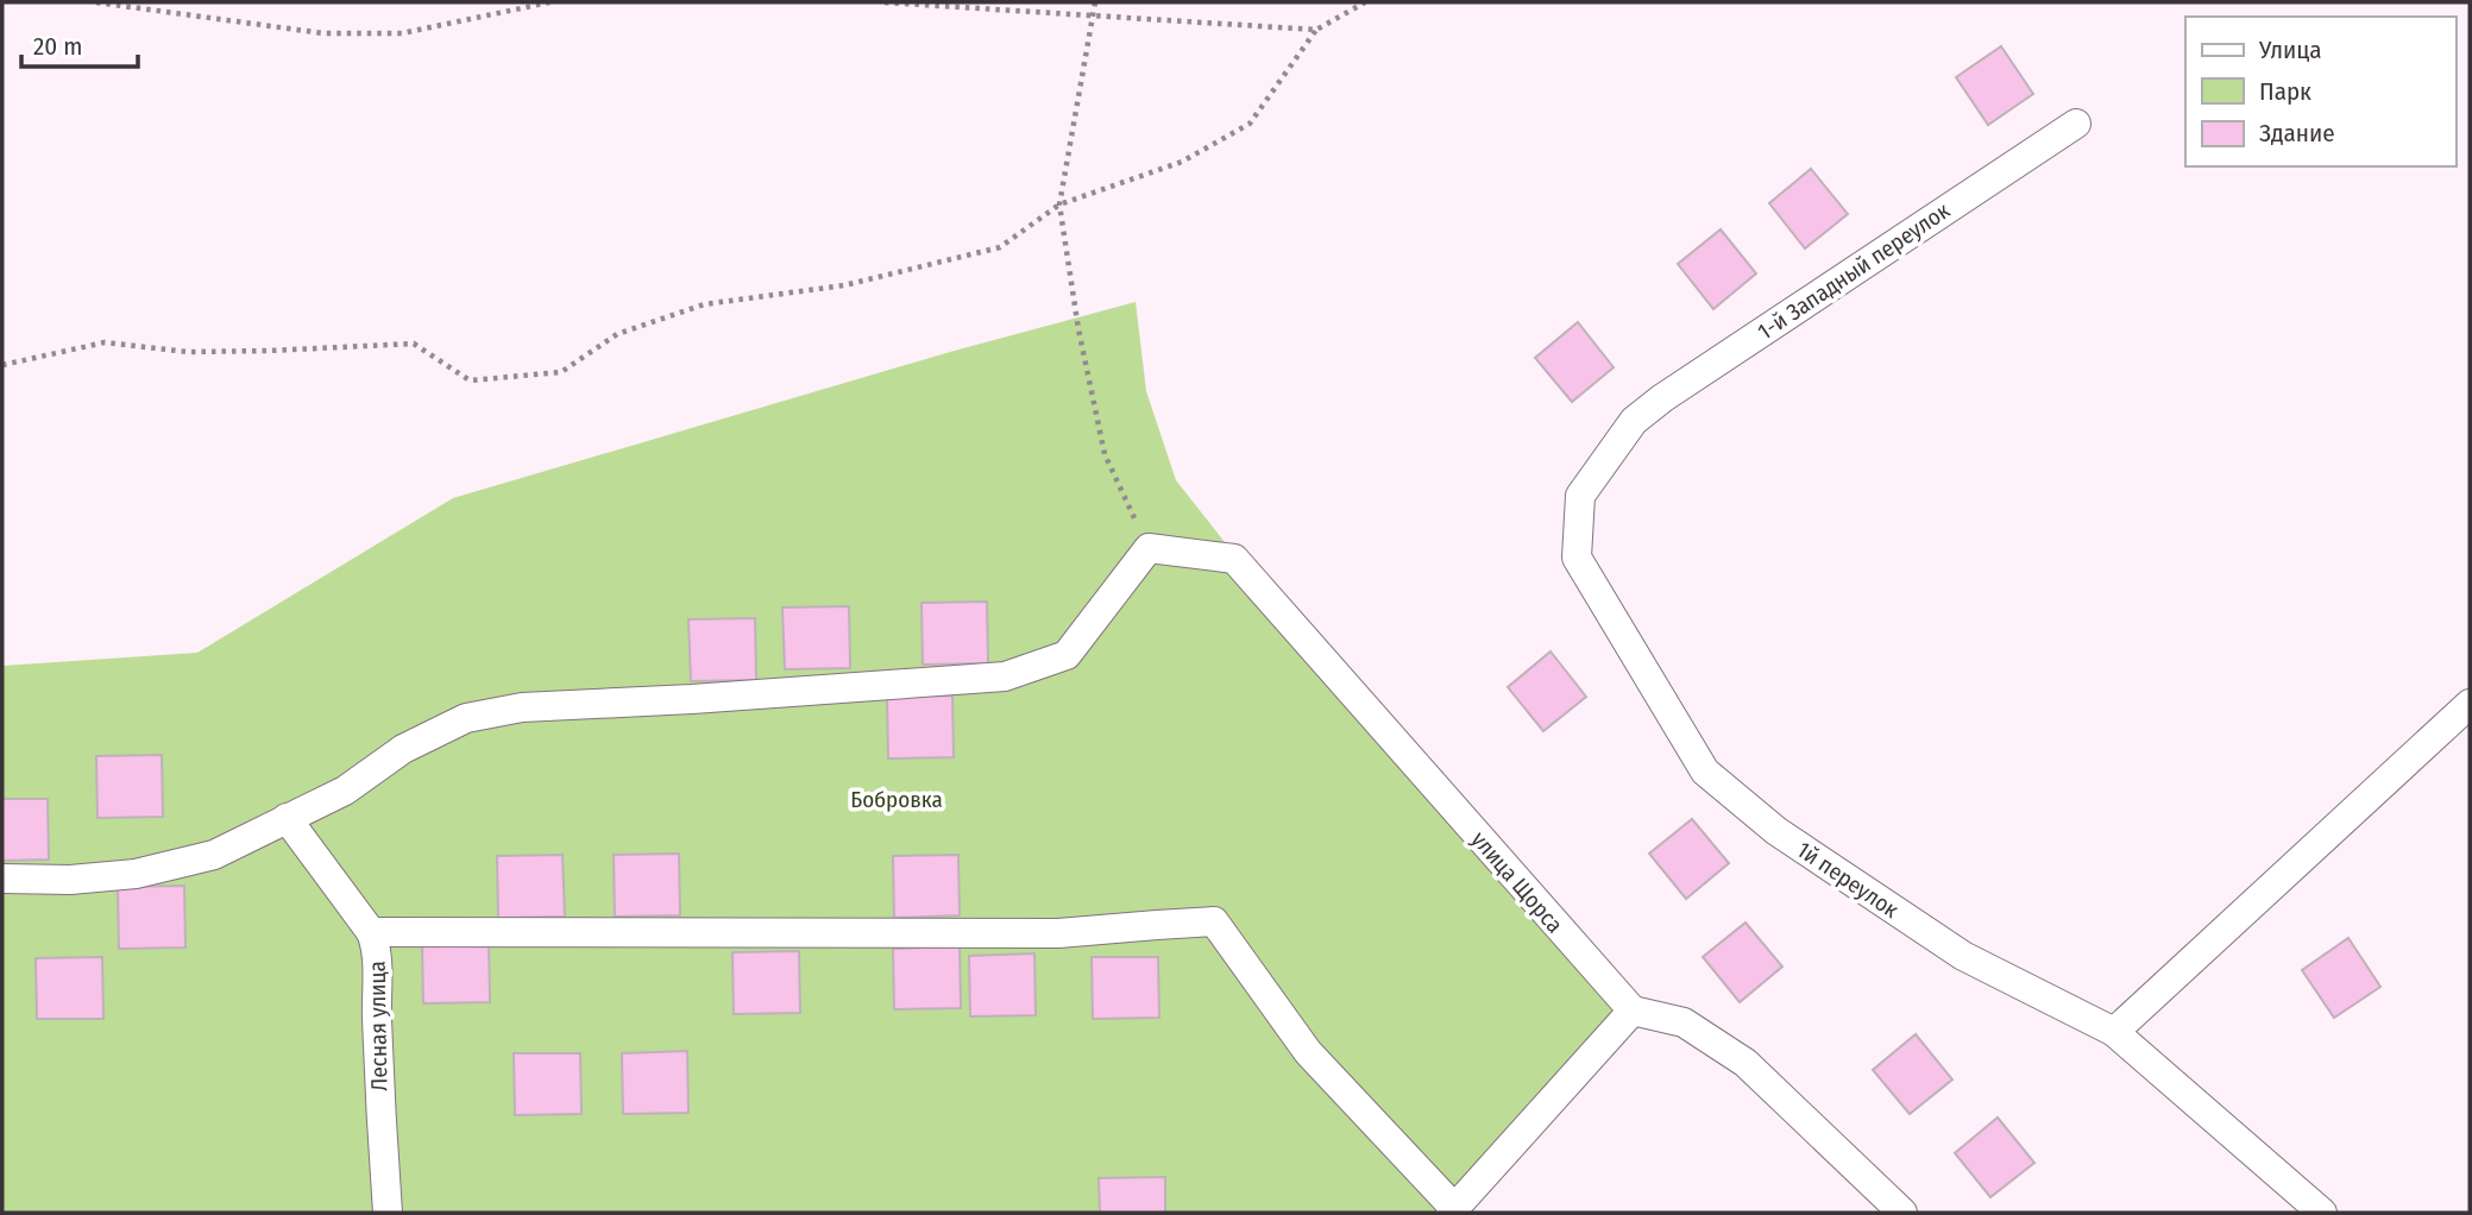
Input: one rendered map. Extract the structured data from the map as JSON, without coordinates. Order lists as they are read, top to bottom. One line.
{"streets":{"street":["1-й Западный переулок","1й переулок","улица Щорса","Лесная улица"]},"crossings":[["1-й Западный переулок","1й переулок"]],"parks":["Бобровка"],"legend":["Улица","Парк","Здание"],"scale_bar":"20 m"}
